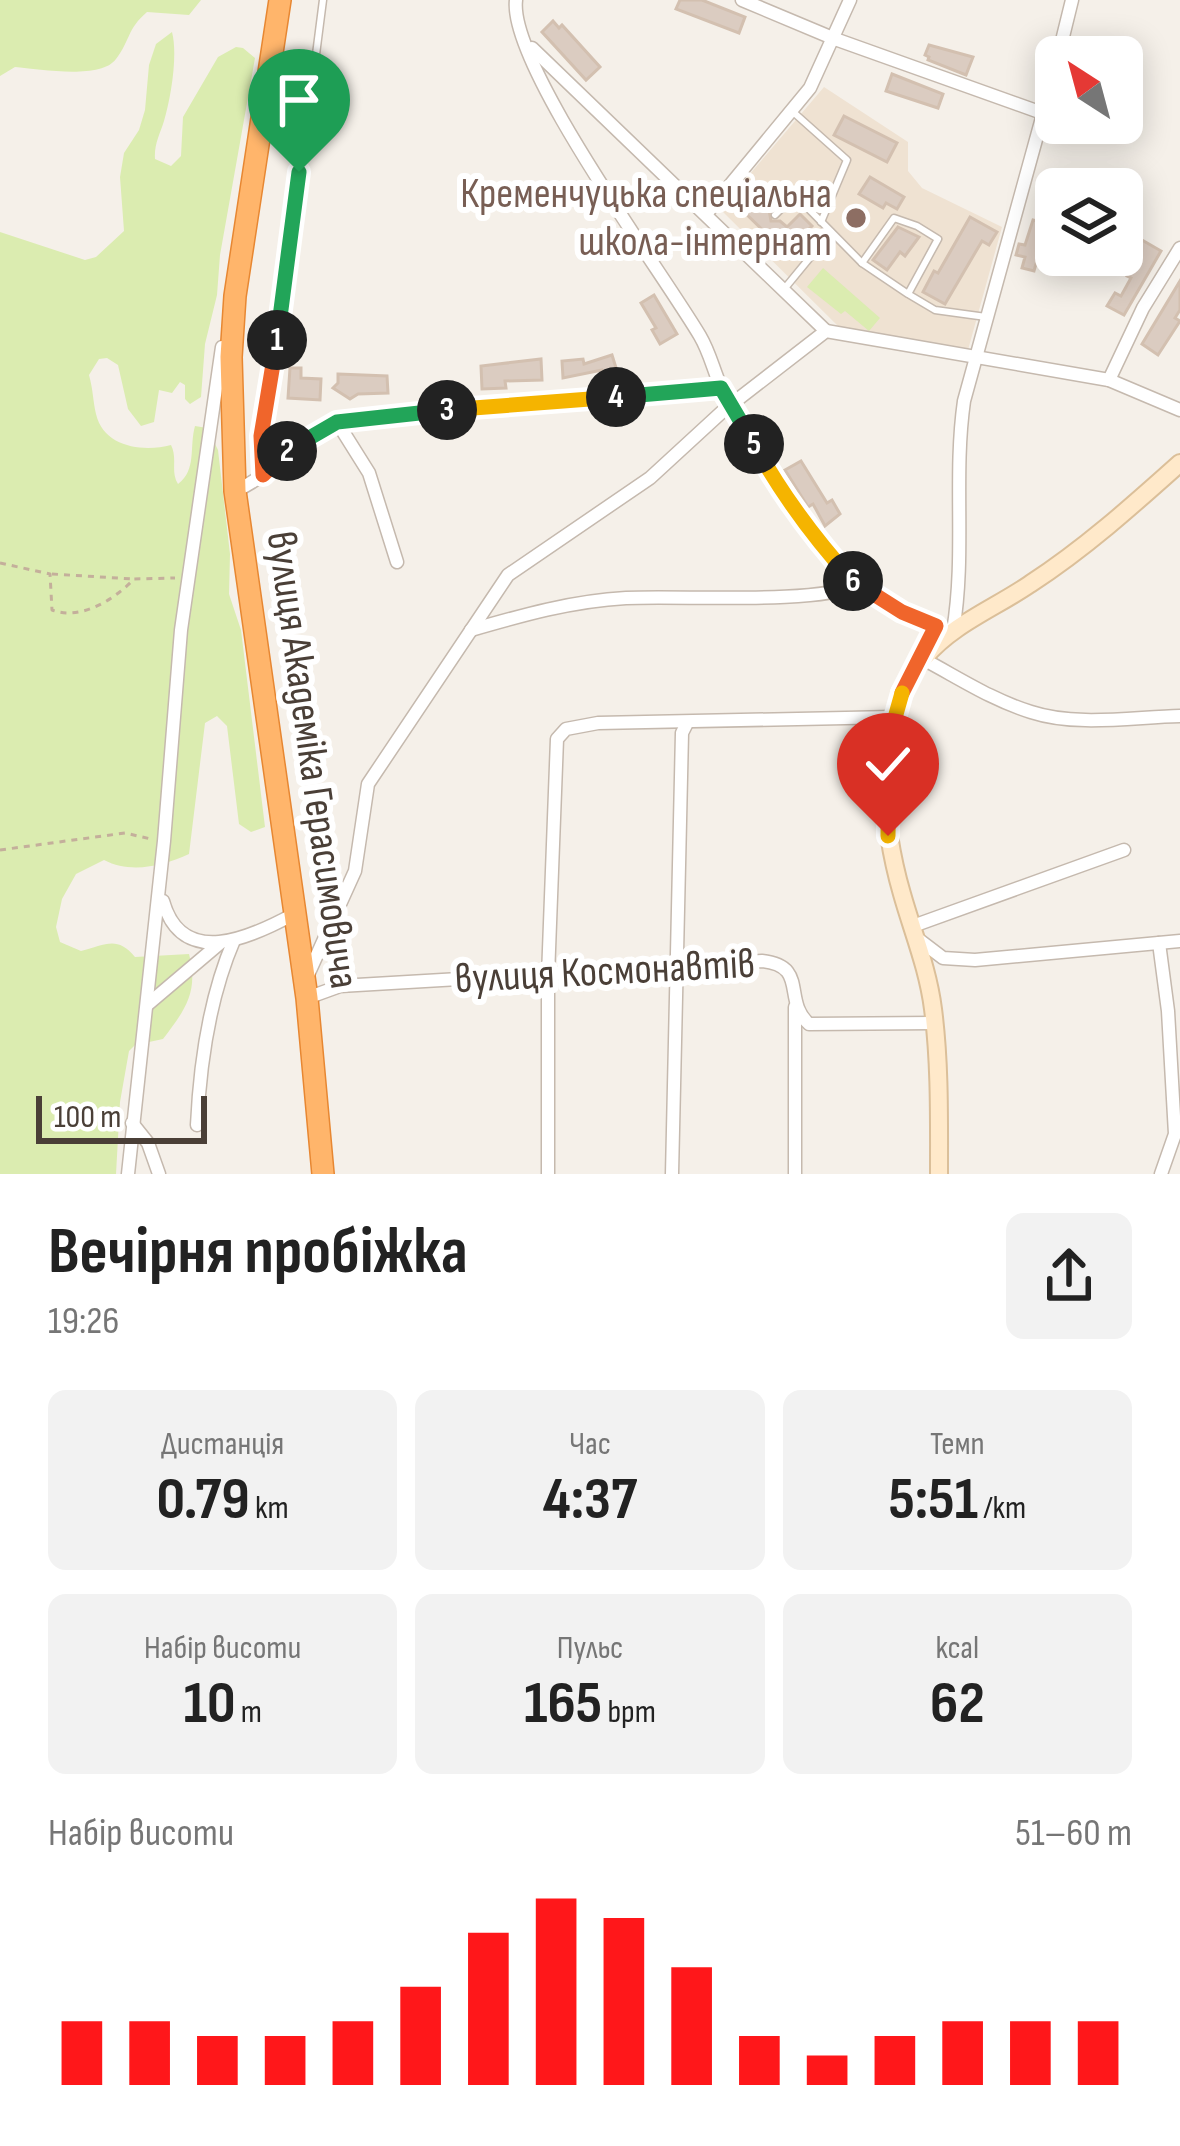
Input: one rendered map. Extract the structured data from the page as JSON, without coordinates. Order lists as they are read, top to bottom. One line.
{"streets":{"highway":["вулиця Академіка Герасимовича"],"street":["вулиця Космонавтів"]},"crossings":[["вулиця Академіка Герасимовича","вулиця Космонавтів"]],"places":["Кременчуцька спеціальна школа-інтернат"],"scale_bar":"100 m","north":"top left","page":{"pins":["1","4","3","5","2","6"],"scale":"100 m","heading":["Вечірня пробіжка","19:26"],"stats":[["Дистанція","0.79 km"],["Час","4:37"],["Темп","5:51 /km"],["Набір висоти","10 m"],["Пульс","165 bpm"],["kcal","62"]],"chart":["Набір висоти","51–60 m"]}}
